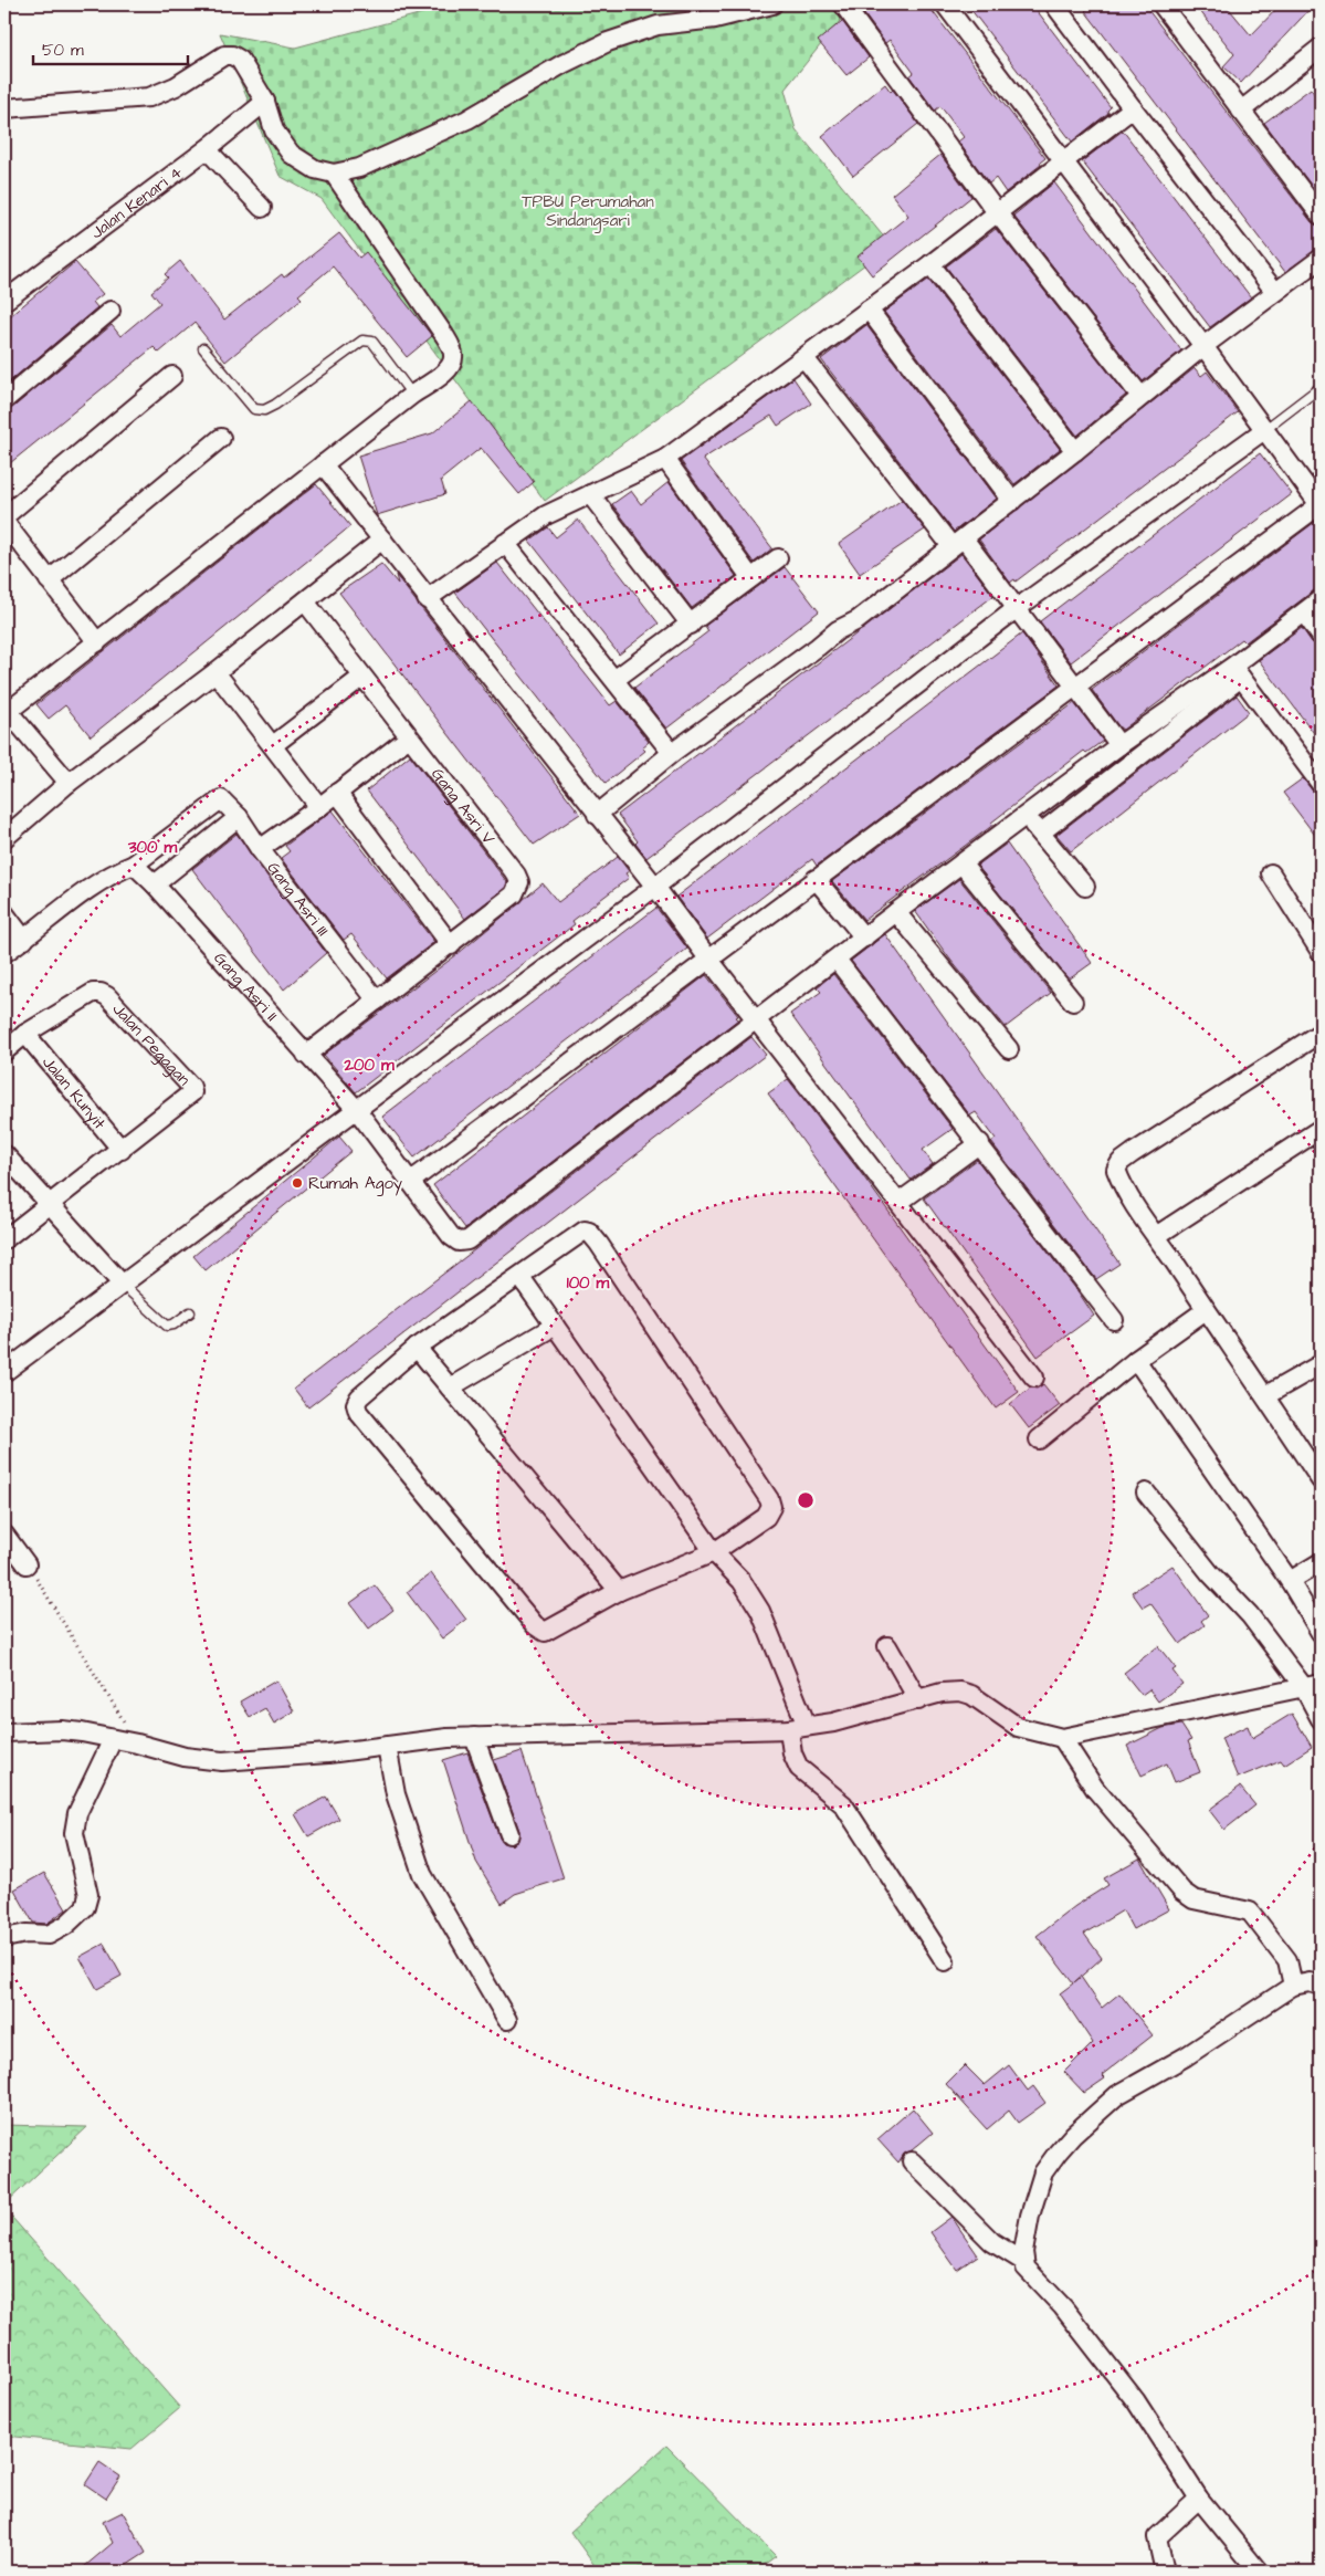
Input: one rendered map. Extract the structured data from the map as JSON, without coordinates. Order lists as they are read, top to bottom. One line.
{"streets":{"street":["Jalan Kenari 4","Gang Asri V","Gang Asri III","Gang Asri II","Jalan Pegagan","Jalan Kunyit"]},"crossings":[["Gang Asri III","Gang Asri II"],["Jalan Pegagan","Jalan Kunyit"]],"parks":["TPBU Perumahan Sindangsari"],"places":["Rumah Agoy"],"scale_bar":"50 m","rings":["300 m","200 m","100 m"]}
